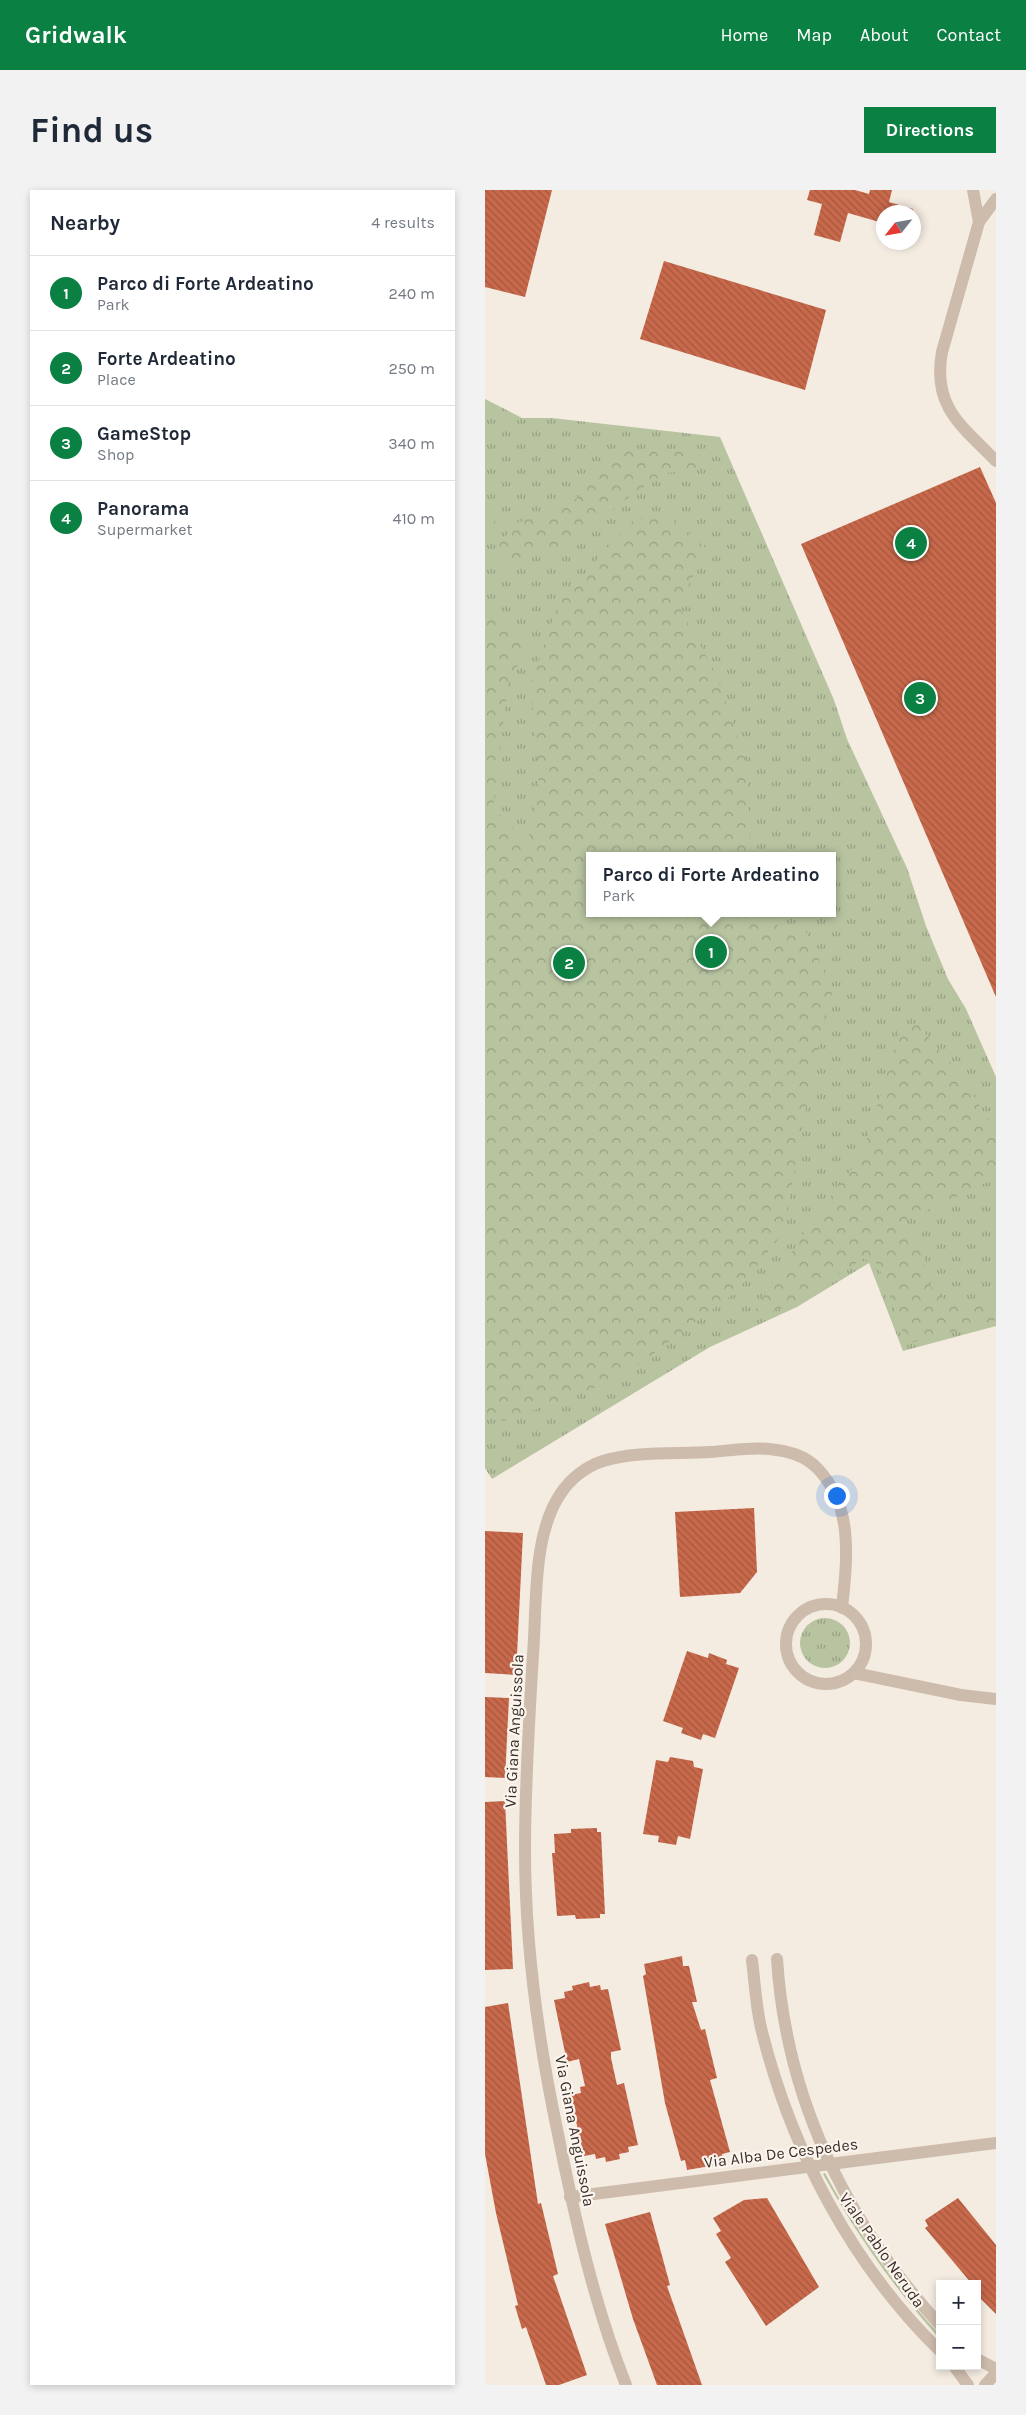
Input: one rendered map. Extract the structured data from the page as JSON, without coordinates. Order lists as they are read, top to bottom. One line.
{"streets":{"street":["Via Giana Anguissola","Via Alba De Cespedes","Viale Pablo Neruda"]},"crossings":[["Via Giana Anguissola","Via Alba De Cespedes"],["Via Alba De Cespedes","Viale Pablo Neruda"]],"north":"bottom left","page":{"header":"Gridwalk","nav":["Home","Map","About","Contact"],"buttons":"Directions","title":"Find us","heading":["Nearby","4 results"],"list":[{"mark":"1","name":"Parco di Forte Ardeatino","note":"Park","value":"240 m"},{"mark":"2","name":"Forte Ardeatino","note":"Place","value":"250 m"},{"mark":"3","name":"GameStop","note":"Shop","value":"340 m"},{"mark":"4","name":"Panorama","note":"Supermarket","value":"410 m"}],"pins":["4","3","1","2"],"popup":["Parco di Forte Ardeatino","Park"],"map_buttons":["+","−"]}}
